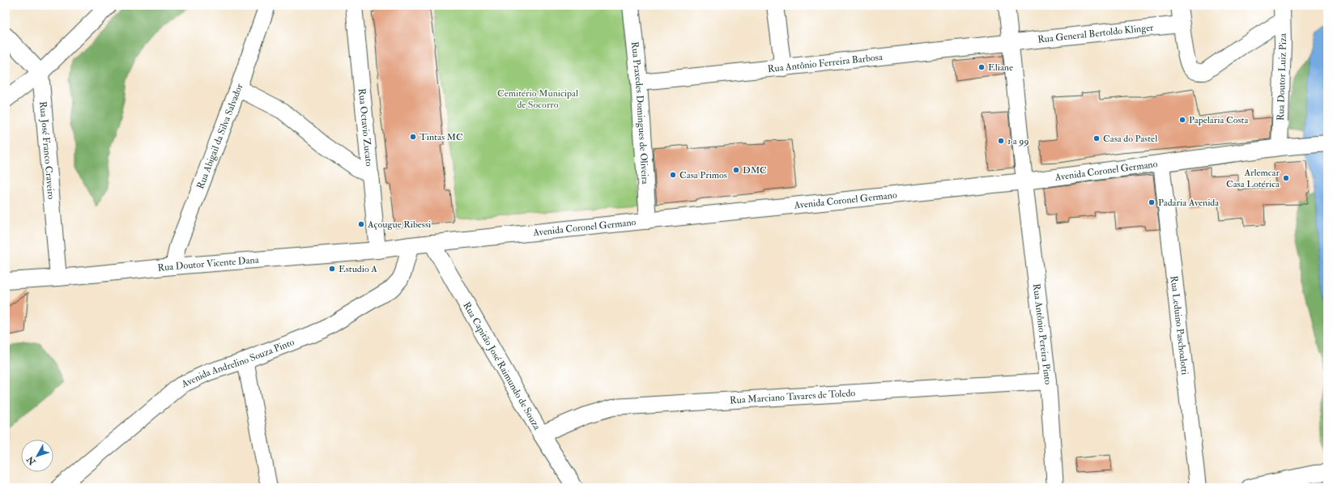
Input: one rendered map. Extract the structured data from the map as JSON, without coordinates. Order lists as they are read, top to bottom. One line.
{"streets":{"street":["Rua General Bertoldo Klinger","Rua Antônio Ferreira Barbosa","Rua Doutor Luiz Piza","Rua Praxedes Domingues de Oliveira","Rua Octavio Zucato","Rua Abigail da Silva Salvador","Rua José Franco Craveiro","Avenida Coronel Germano","Rua Doutor Vicente Dana","Rua Leduino Paschoalotti","Rua Antônio Pereira Pinto","Avenida Andrelino Souza Pinto","Rua Capitão José Raimundo de Souza","Rua Marciano Tavares de Toledo"]},"crossings":[["Rua General Bertoldo Klinger","Rua Antônio Ferreira Barbosa"],["Rua General Bertoldo Klinger","Rua Antônio Pereira Pinto"],["Rua Antônio Ferreira Barbosa","Rua Praxedes Domingues de Oliveira"],["Rua Antônio Ferreira Barbosa","Rua Antônio Pereira Pinto"],["Rua Doutor Luiz Piza","Avenida Coronel Germano"],["Rua Praxedes Domingues de Oliveira","Avenida Coronel Germano"],["Rua Octavio Zucato","Rua Doutor Vicente Dana"],["Rua Abigail da Silva Salvador","Rua Doutor Vicente Dana"],["Rua José Franco Craveiro","Rua Doutor Vicente Dana"],["Avenida Coronel Germano","Rua Doutor Vicente Dana"],["Avenida Coronel Germano","Rua Leduino Paschoalotti"],["Avenida Coronel Germano","Rua Antônio Pereira Pinto"],["Avenida Coronel Germano","Avenida Andrelino Souza Pinto"],["Avenida Coronel Germano","Rua Capitão José Raimundo de Souza"],["Rua Doutor Vicente Dana","Avenida Andrelino Souza Pinto"],["Rua Antônio Pereira Pinto","Rua Marciano Tavares de Toledo"],["Rua Capitão José Raimundo de Souza","Rua Marciano Tavares de Toledo"]],"parks":["Cemitério Municipal de Socorro"],"places":["Eliane","Papelaria Costa","Tintas MC","Casa do Pastel","1 a 99","DMC","Casa Primos","Arlemcar Casa Lotérica","Padaria Avenida","Açougue Ribessi","Estudio A"],"north":"bottom left"}
